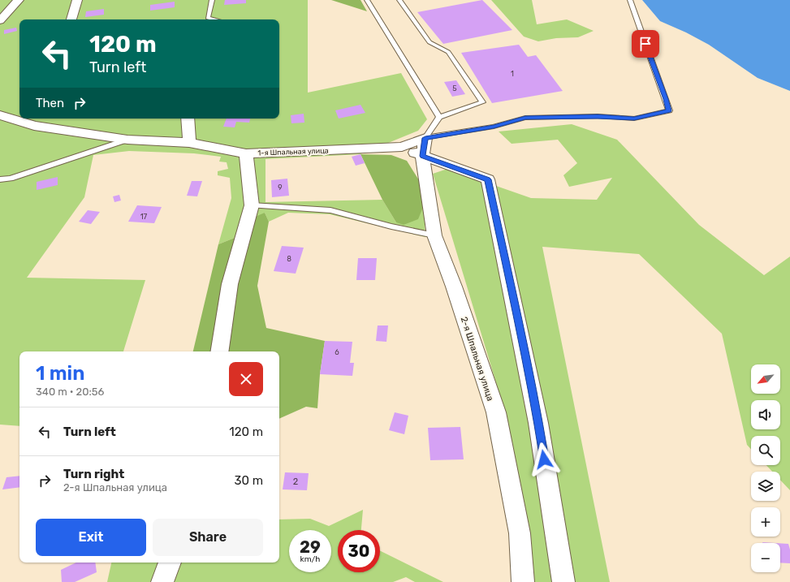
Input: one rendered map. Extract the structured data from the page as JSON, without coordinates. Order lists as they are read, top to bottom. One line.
{"streets":{"street":["1-я Шпальная улица","2-я Шпальная улица"]},"crossings":[["1-я Шпальная улица","2-я Шпальная улица"]],"house_numbers":["1","5","9","17","8","6","2"],"north":"bottom left","page":{"turn":["120 m","Turn left"],"then":"Then","heading":["1 min","340 m · 20:56"],"map_buttons":["+","−"],"list":[{"name":"Turn left","value":"120 m"},{"name":"Turn right","note":"2-я Шпальная улица","value":"30 m"}],"buttons":["Exit","Share"],"speed":"29 km/h","limit":"30"}}
